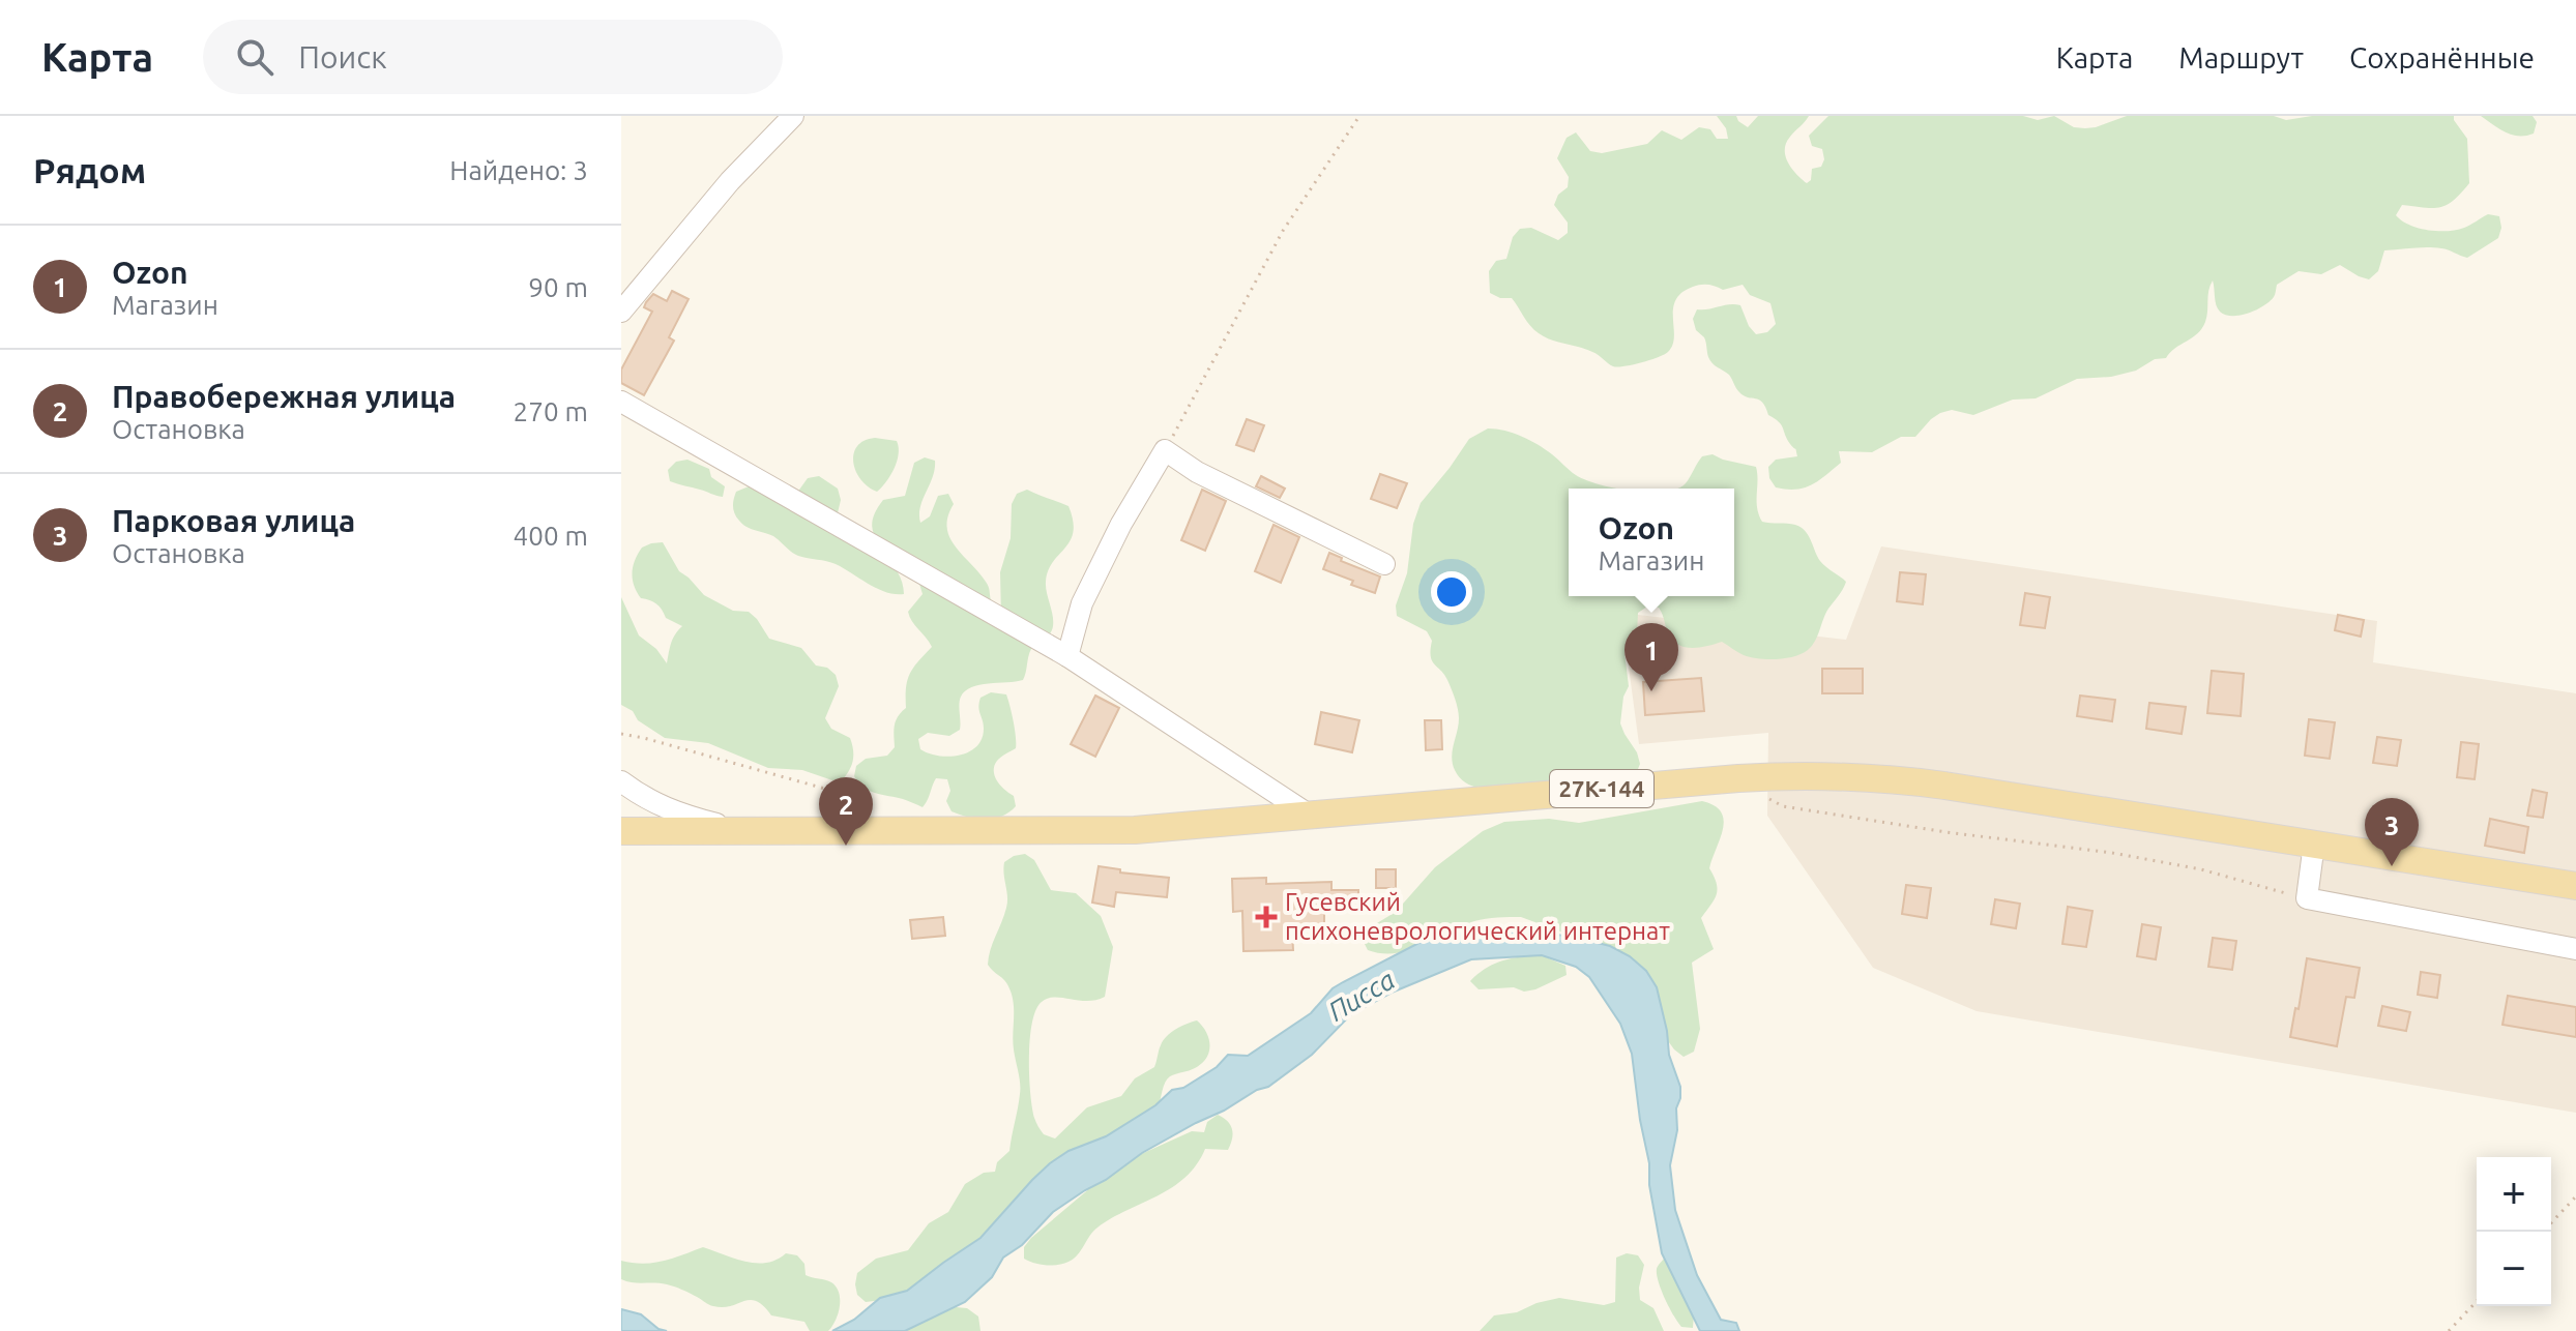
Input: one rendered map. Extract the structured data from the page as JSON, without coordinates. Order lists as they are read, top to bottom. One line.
{"streets":{"main road":["27К-144"]},"water":["Писса"],"places":{"health":["Гусевский психоневрологический интернат"]},"page":{"header":"Карта","search":"Поиск","nav":["Карта","Маршрут","Сохранённые"],"heading":["Рядом","Найдено: 3"],"list":[{"mark":"1","name":"Ozon","note":"Магазин","value":"90 m"},{"mark":"2","name":"Правобережная улица","note":"Остановка","value":"270 m"},{"mark":"3","name":"Парковая улица","note":"Остановка","value":"400 m"}],"popup":["Ozon","Магазин"],"pins":["1","2","3"],"map_buttons":["+","−"]}}
